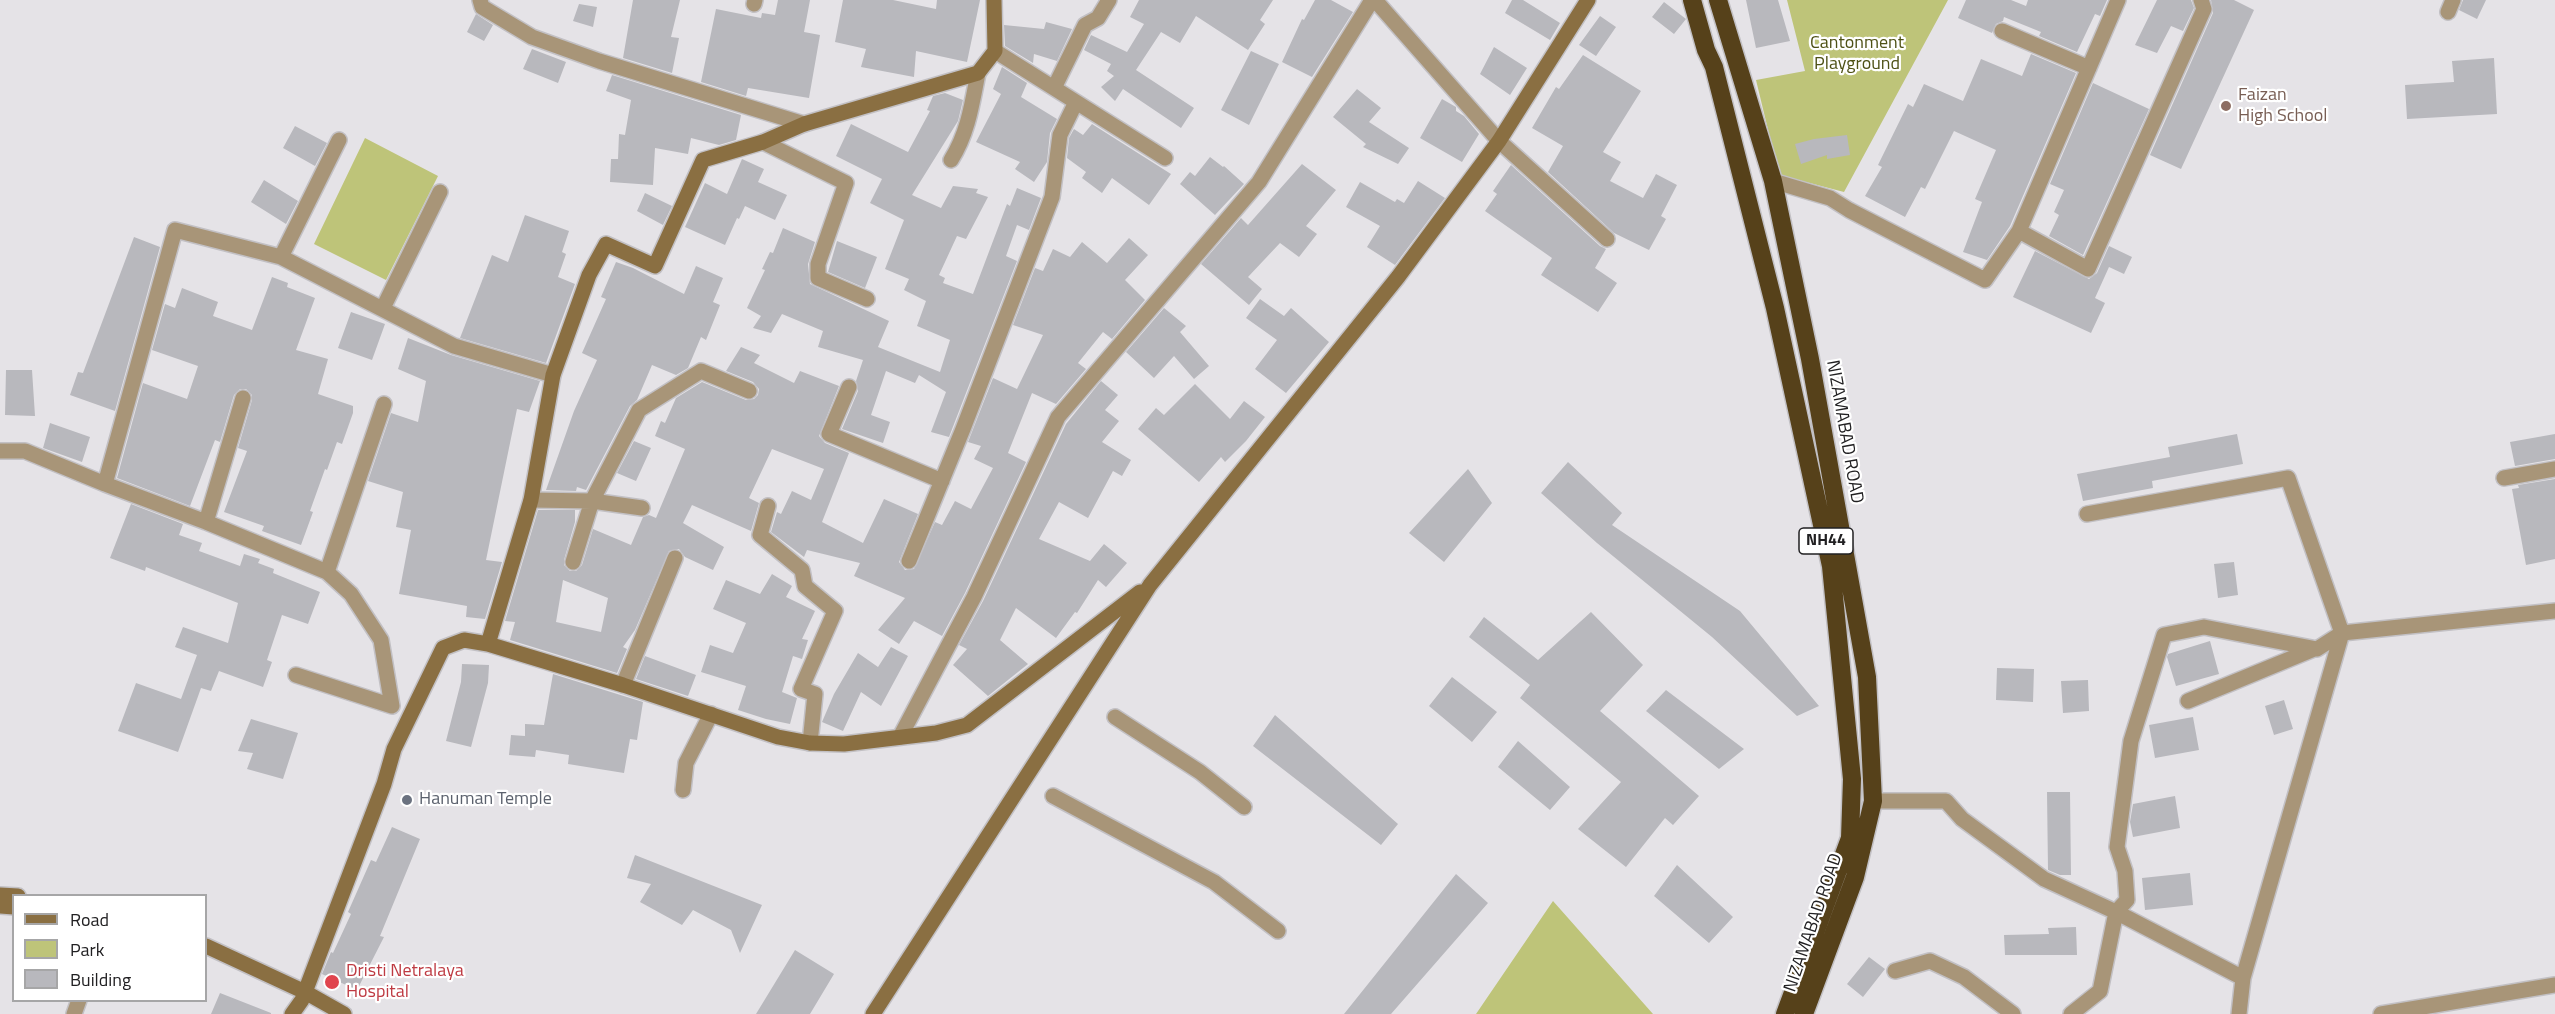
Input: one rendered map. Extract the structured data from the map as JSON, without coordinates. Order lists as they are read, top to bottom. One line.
{"streets":{"highway":["NIZAMABAD ROAD","NH44"]},"parks":["Cantonment Playground"],"places":["Faizan High School","Hanuman Temple","Dristi Netralaya Hospital"],"legend":["Road","Park","Building"]}
